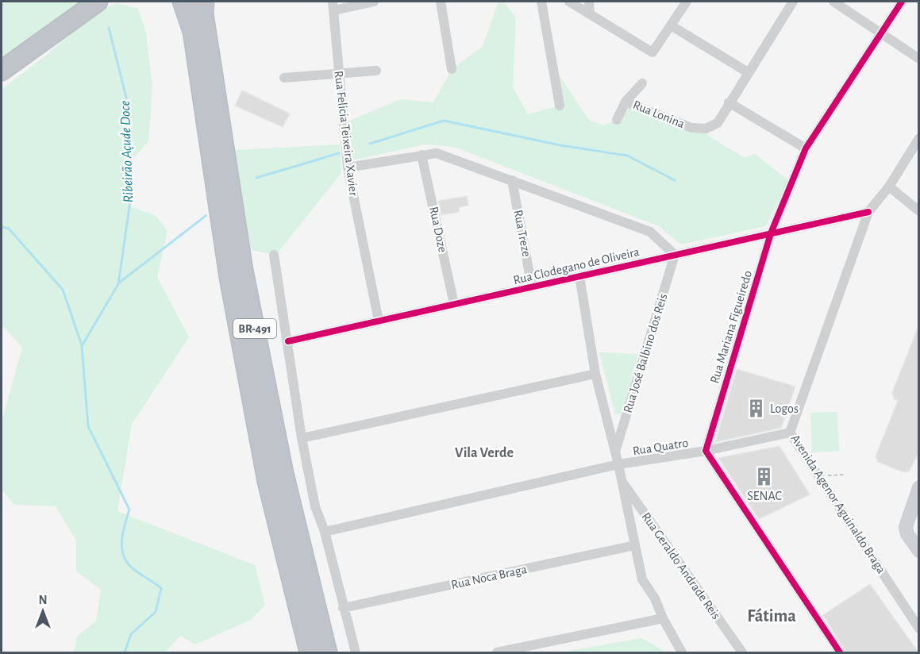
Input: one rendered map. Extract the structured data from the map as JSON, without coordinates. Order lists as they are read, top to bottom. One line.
{"streets":{"highway":["BR-491"],"street":["Rua Lonina","Rua Felicia Teixeira Xavier","Rua Doze","Rua Treze","Rua Clodegano de Oliveira","Rua Mariana Figueiredo","Rua José Balbino dos Reis","Rua Quatro","Avenida Agenor Aguinaldo Braga","Rua Geraldo Andrade Reis","Rua Noca Braga"]},"crossings":[["Rua Felicia Teixeira Xavier","Rua Clodegano de Oliveira"],["Rua Doze","Rua Clodegano de Oliveira"],["Rua Treze","Rua Clodegano de Oliveira"],["Rua Clodegano de Oliveira","Rua Mariana Figueiredo"],["Rua Clodegano de Oliveira","Rua José Balbino dos Reis"],["Rua Clodegano de Oliveira","Avenida Agenor Aguinaldo Braga"],["Rua Mariana Figueiredo","Rua Quatro"],["Rua Quatro","Avenida Agenor Aguinaldo Braga"]],"districts":["Vila Verde","Fátima"],"water":["Ribeirão Açude Doce"],"places":{"building":["Logos","SENAC"]},"north":"top"}
